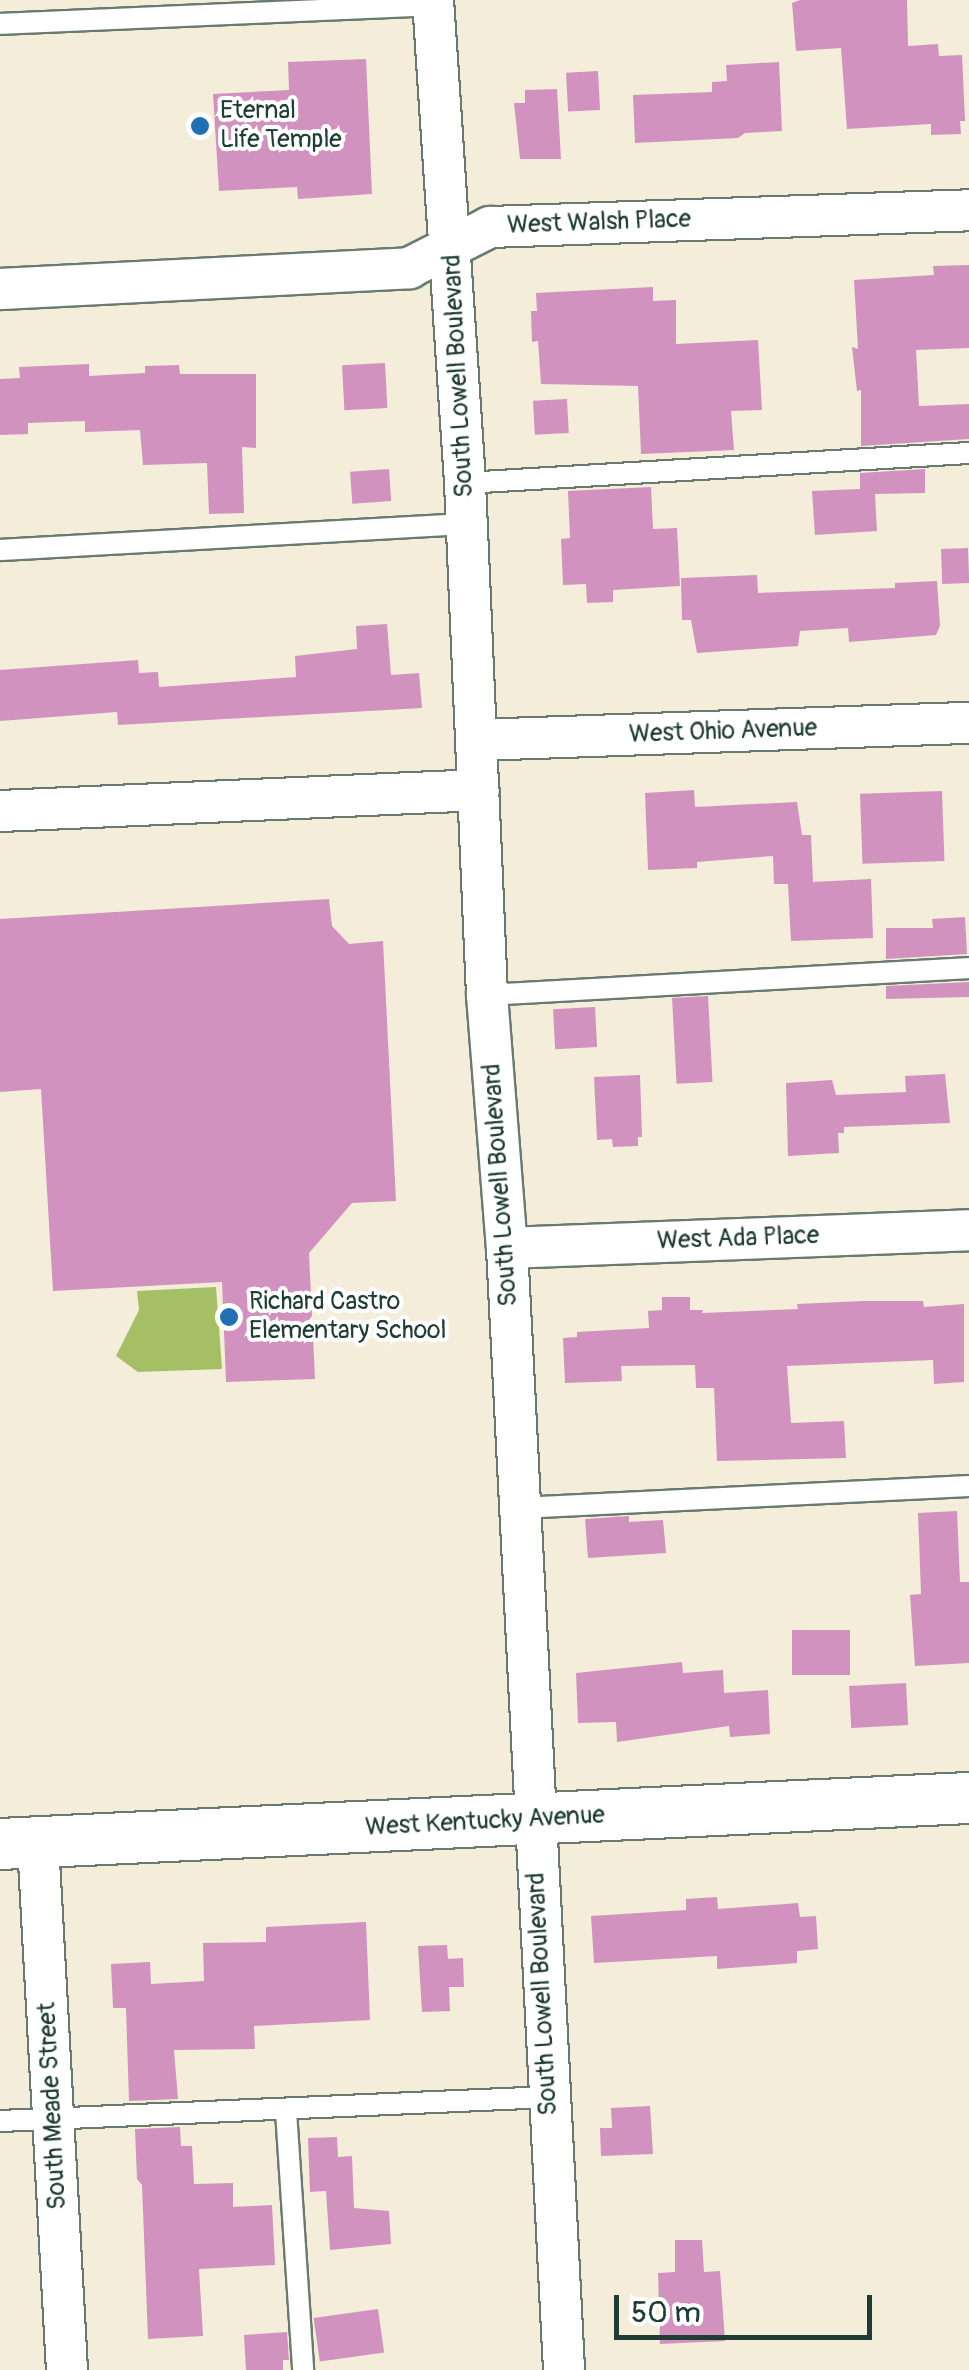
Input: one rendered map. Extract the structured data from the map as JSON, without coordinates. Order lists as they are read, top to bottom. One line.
{"streets":{"street":["West Walsh Place","South Lowell Boulevard","West Ohio Avenue","West Ada Place","West Kentucky Avenue","South Meade Street"]},"crossings":[["West Walsh Place","South Lowell Boulevard"],["South Lowell Boulevard","West Ohio Avenue"],["South Lowell Boulevard","West Ada Place"],["South Lowell Boulevard","West Kentucky Avenue"],["West Kentucky Avenue","South Meade Street"]],"places":["Eternal Life Temple","Richard Castro Elementary School"],"scale_bar":"50 m"}
